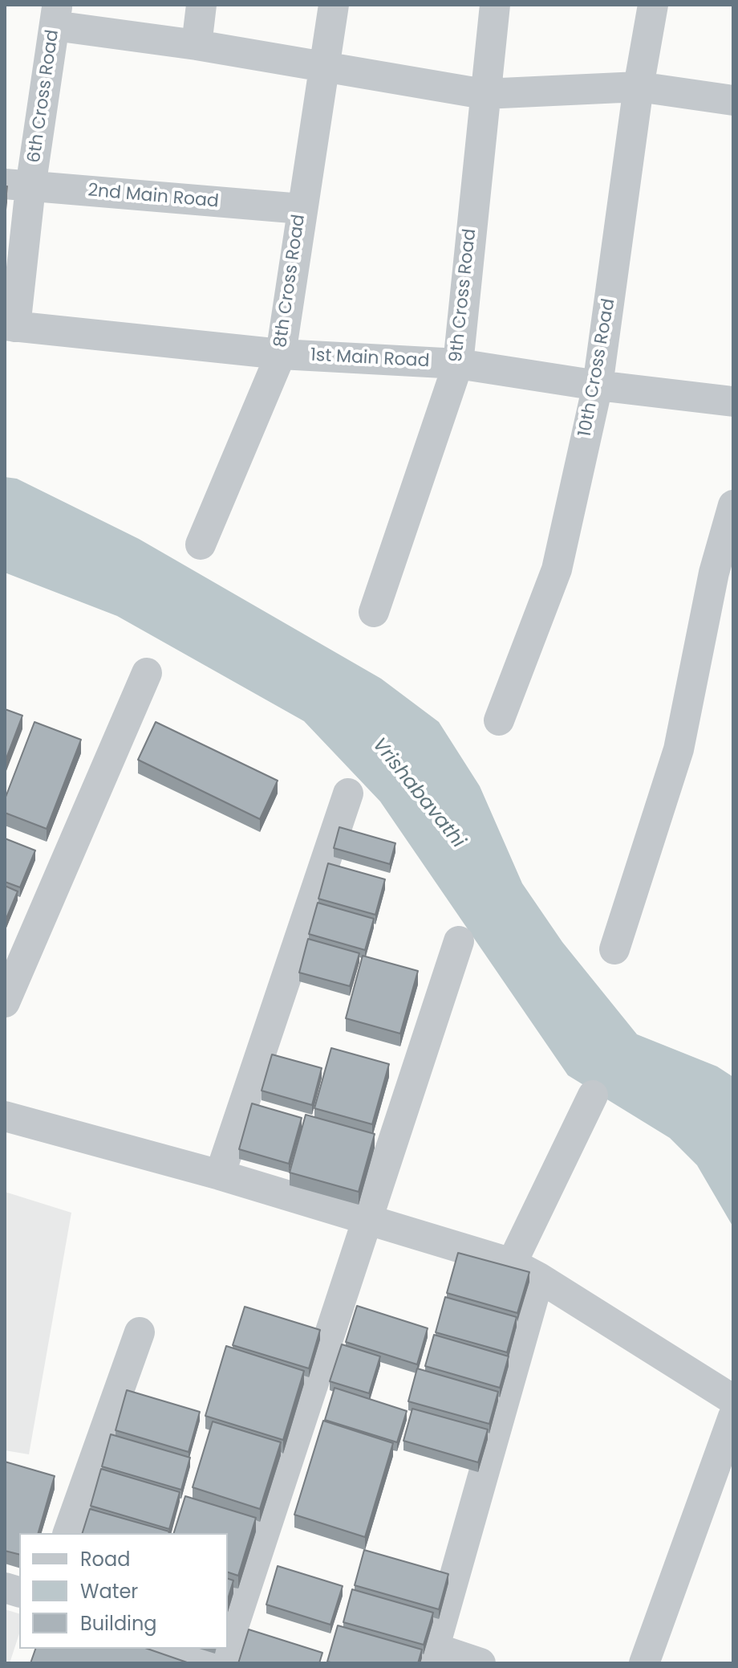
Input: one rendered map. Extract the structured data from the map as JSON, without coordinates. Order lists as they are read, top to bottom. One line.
{"streets":{"street":["6th Cross Road","2nd Main Road","8th Cross Road","9th Cross Road","1st Main Road","10th Cross Road"]},"crossings":[["6th Cross Road","2nd Main Road"],["6th Cross Road","1st Main Road"],["2nd Main Road","8th Cross Road"],["8th Cross Road","1st Main Road"],["9th Cross Road","1st Main Road"],["1st Main Road","10th Cross Road"]],"water":["Vrishabavathi"],"legend":["Road","Water","Building"]}
